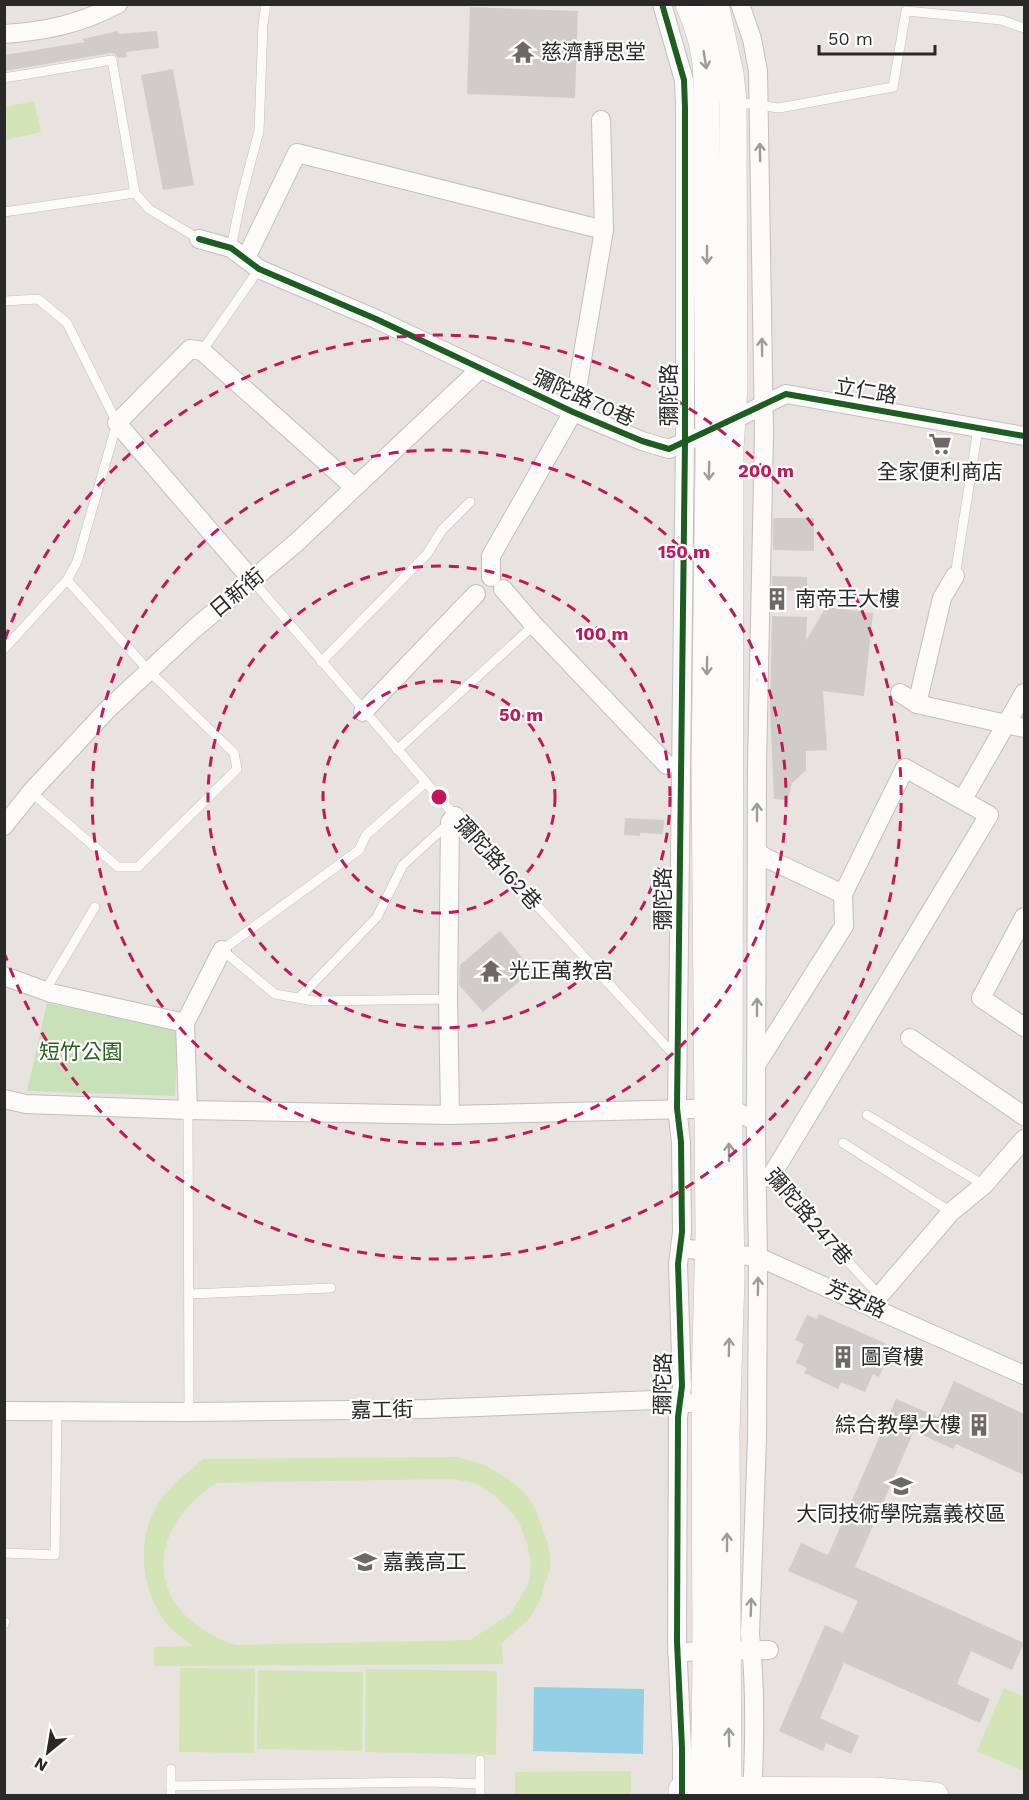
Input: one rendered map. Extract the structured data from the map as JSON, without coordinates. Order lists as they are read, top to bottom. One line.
{"streets":{"street":["立仁路","彌陀路","彌陀路70巷","日新街","芳安路","嘉工街"],"lane":["彌陀路162巷","彌陀路247巷"]},"crossings":[["立仁路","彌陀路"],["立仁路","彌陀路70巷"],["彌陀路","彌陀路70巷"],["彌陀路","彌陀路162巷"],["彌陀路","彌陀路247巷"],["彌陀路","芳安路"],["彌陀路","嘉工街"],["彌陀路70巷","日新街"],["日新街","彌陀路162巷"],["彌陀路247巷","芳安路"]],"parks":["短竹公園"],"places":{"temple":["慈濟靜思堂","光正萬教宮"],"supermarket":["全家便利商店"],"building":["南帝王大樓","圖資樓","綜合教學大樓"],"school or university":["大同技術學院嘉義校區","嘉義高工"]},"scale_bar":"50 m","north":"bottom left","rings":["200 m","150 m","100 m","50 m"]}
